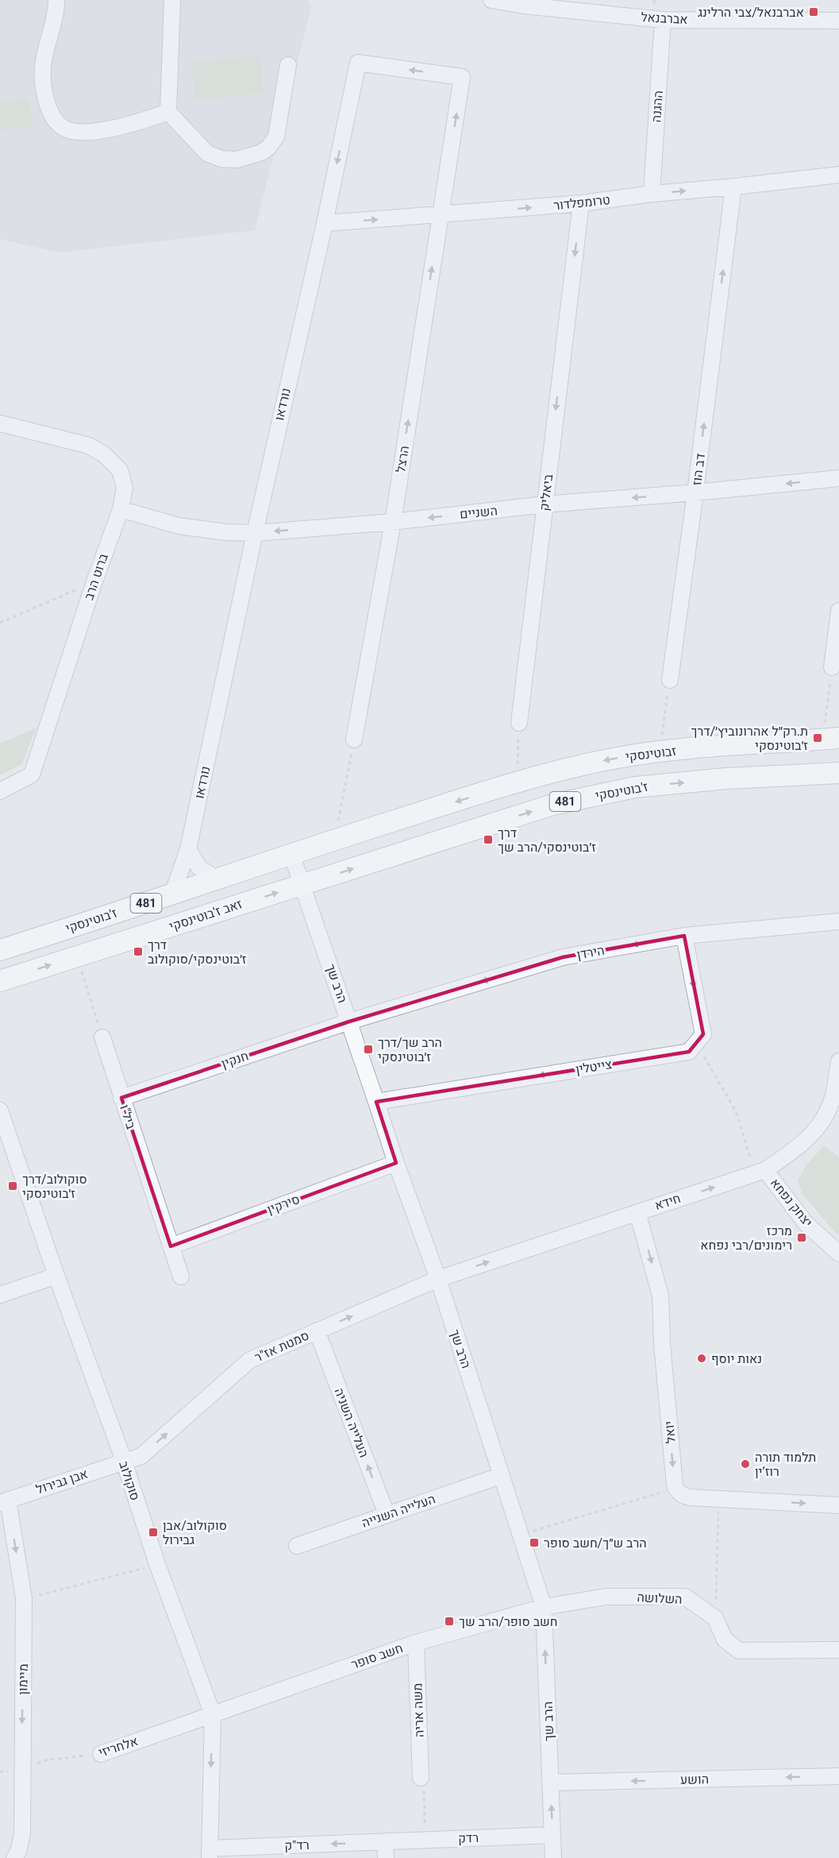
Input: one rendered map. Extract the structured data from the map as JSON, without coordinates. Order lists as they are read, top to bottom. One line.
{"streets":{"main road":["זבוטינסקי","ז'בוטינסקי","481","זאב ז'בוטינסקי"],"street":["אברבנאל","ההגנה","טרומפלדור","נורדאו","הרצל","דב הוז","ביאליק","השניים","ברוט הרב","הירדן","הרב שך","חנקין","צייטלין","ביל\"ו","חידא","יצחק נפחא","סירקין","סמטת אז\"ר","העלייה השניה","יואל","סוקולוב","אבן גבירול","העלייה השנייה","השלושה","חשב סופר","מיימון","משה אריה","אלחריזי","הושע","רדק","רד\"ק"]},"crossings":[["אברבנאל","ההגנה"],["ההגנה","טרומפלדור"],["טרומפלדור","נורדאו"],["טרומפלדור","הרצל"],["טרומפלדור","דב הוז"],["טרומפלדור","ביאליק"],["נורדאו","הרצל"],["נורדאו","השניים"],["נורדאו","ז'בוטינסקי"],["הרצל","השניים"],["דב הוז","השניים"],["ביאליק","השניים"],["השניים","ברוט הרב"],["זבוטינסקי","481"],["ז'בוטינסקי","481"],["ז'בוטינסקי","זאב ז'בוטינסקי"],["ז'בוטינסקי","הרב שך"],["481","הרב שך"],["זאב ז'בוטינסקי","הרב שך"],["הירדן","הרב שך"],["הירדן","חנקין"],["הרב שך","חנקין"],["הרב שך","צייטלין"],["הרב שך","חידא"],["הרב שך","סירקין"],["הרב שך","סמטת אז\"ר"],["הרב שך","העלייה השנייה"],["הרב שך","השלושה"],["הרב שך","חשב סופר"],["הרב שך","הושע"],["הרב שך","רדק"],["חנקין","ביל\"ו"],["ביל\"ו","סירקין"],["חידא","יצחק נפחא"],["חידא","סמטת אז\"ר"],["חידא","יואל"],["סמטת אז\"ר","העלייה השניה"],["סמטת אז\"ר","סוקולוב"],["סמטת אז\"ר","אבן גבירול"],["העלייה השניה","העלייה השנייה"],["סוקולוב","אבן גבירול"],["סוקולוב","חשב סופר"],["סוקולוב","אלחריזי"],["סוקולוב","רד\"ק"],["אבן גבירול","מיימון"],["השלושה","חשב סופר"],["חשב סופר","משה אריה"],["חשב סופר","אלחריזי"],["מיימון","אלחריזי"],["רדק","רד\"ק"]],"one_way":["טרומפלדור","הרצל","דב הוז","ביאליק","השניים","זבוטינסקי","זאב ז'בוטינסקי","הירדן","צייטלין","חידא","סמטת אז\"ר","העלייה השניה","יואל","מיימון","הושע","רד\"ק"],"places":{"transit":["אברבנאל/צבי הרלינג","ת.רק״ל אהרונוביץ׳/דרך ז׳בוטינסקי","דרך ז׳בוטינסקי/הרב שך","דרך ז׳בוטינסקי/סוקולוב","הרב שך/דרך ז׳בוטינסקי","סוקולוב/דרך ז׳בוטינסקי","מרכז רימונים/רבי נפחא","סוקולוב/אבן גבירול","הרב ש״ך/חשב סופר","חשב סופר/הרב שך"],"other":["נאות יוסף","תלמוד תורה רוז’ין"]}}
